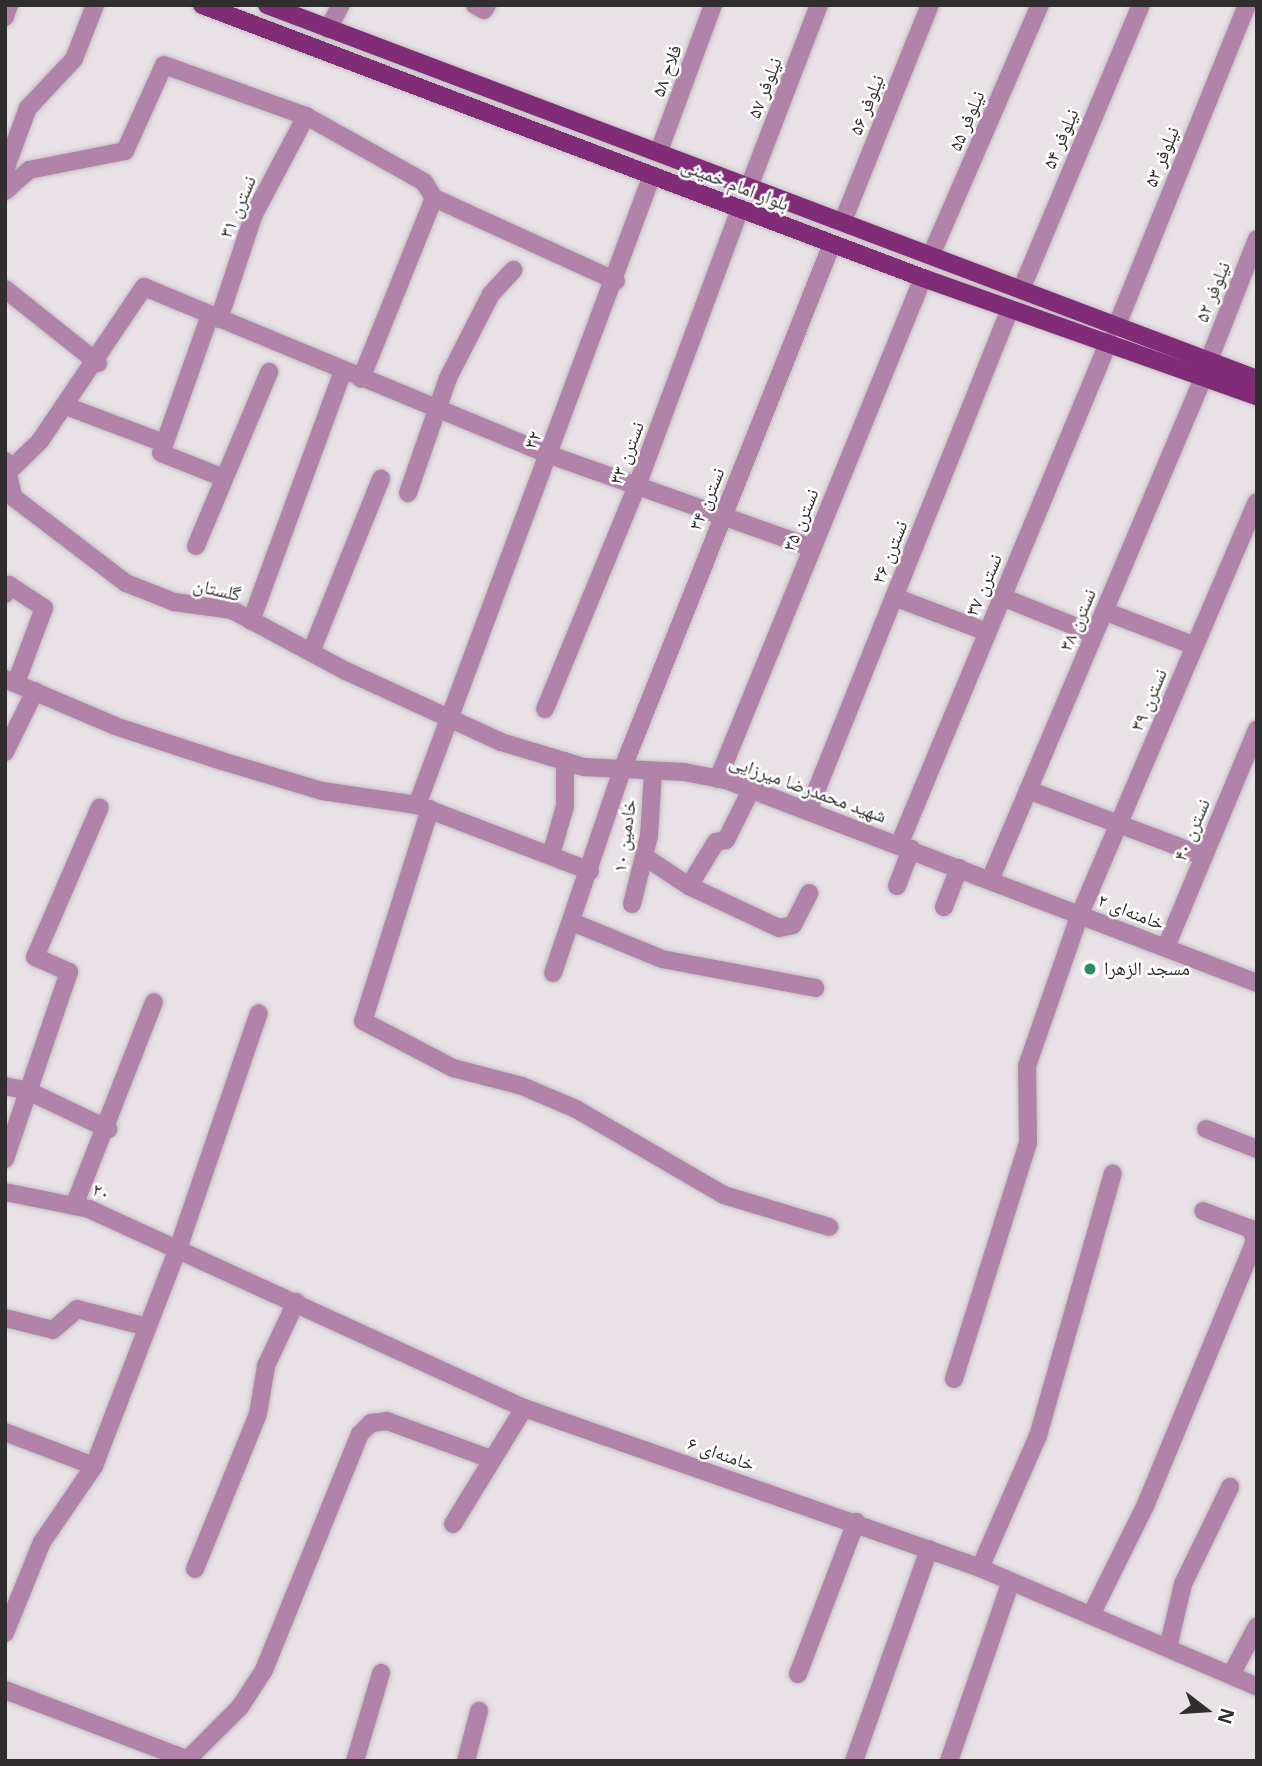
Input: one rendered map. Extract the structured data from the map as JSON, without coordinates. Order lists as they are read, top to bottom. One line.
{"streets":{"main road":["بلوار امام خمینی"],"street":["فلاح ۵۸","نیلوفر ۵۷","نیلوفر ۵۶","نیلوفر ۵۵","نیلوفر ۵۴","نیلوفر ۵۳","نسترن ۳۱","نیلوفر ۵۲","۳۲","نسترن ۳۳","نسترن ۳۴","نسترن ۳۵","نسترن ۳۶","نسترن ۳۷","گلستان","نسترن ۳۸","نسترن ۳۹","شهید محمدرضا میرزایی","نسترن ۴۰","خادمین ۱۰","خامنه‌ای ۲","۲۰","خامنه‌ای ۶"]},"crossings":[["فلاح ۵۸","بلوار امام خمینی"],["نیلوفر ۵۷","بلوار امام خمینی"],["نیلوفر ۵۶","بلوار امام خمینی"],["نیلوفر ۵۵","بلوار امام خمینی"],["نیلوفر ۵۴","بلوار امام خمینی"],["نیلوفر ۵۳","بلوار امام خمینی"],["نیلوفر ۵۳","نسترن ۳۷"],["بلوار امام خمینی","نیلوفر ۵۲"],["بلوار امام خمینی","۳۲"],["بلوار امام خمینی","نسترن ۳۳"],["بلوار امام خمینی","نسترن ۳۴"],["بلوار امام خمینی","نسترن ۳۵"],["بلوار امام خمینی","نسترن ۳۶"],["بلوار امام خمینی","نسترن ۳۷"],["بلوار امام خمینی","نسترن ۳۸"],["نیلوفر ۵۲","نسترن ۳۸"],["۳۲","گلستان"],["۳۲","شهید محمدرضا میرزایی"],["نسترن ۳۴","شهید محمدرضا میرزایی"],["نسترن ۳۵","شهید محمدرضا میرزایی"],["نسترن ۳۶","شهید محمدرضا میرزایی"],["نسترن ۳۷","شهید محمدرضا میرزایی"],["گلستان","شهید محمدرضا میرزایی"],["نسترن ۳۸","شهید محمدرضا میرزایی"],["نسترن ۳۸","خامنه‌ای ۲"],["نسترن ۳۹","خامنه‌ای ۲"],["شهید محمدرضا میرزایی","خادمین ۱۰"],["شهید محمدرضا میرزایی","خامنه‌ای ۲"],["نسترن ۴۰","خامنه‌ای ۲"],["۲۰","خامنه‌ای ۶"]],"places":["مسجد الزهرا"],"north":"right"}
